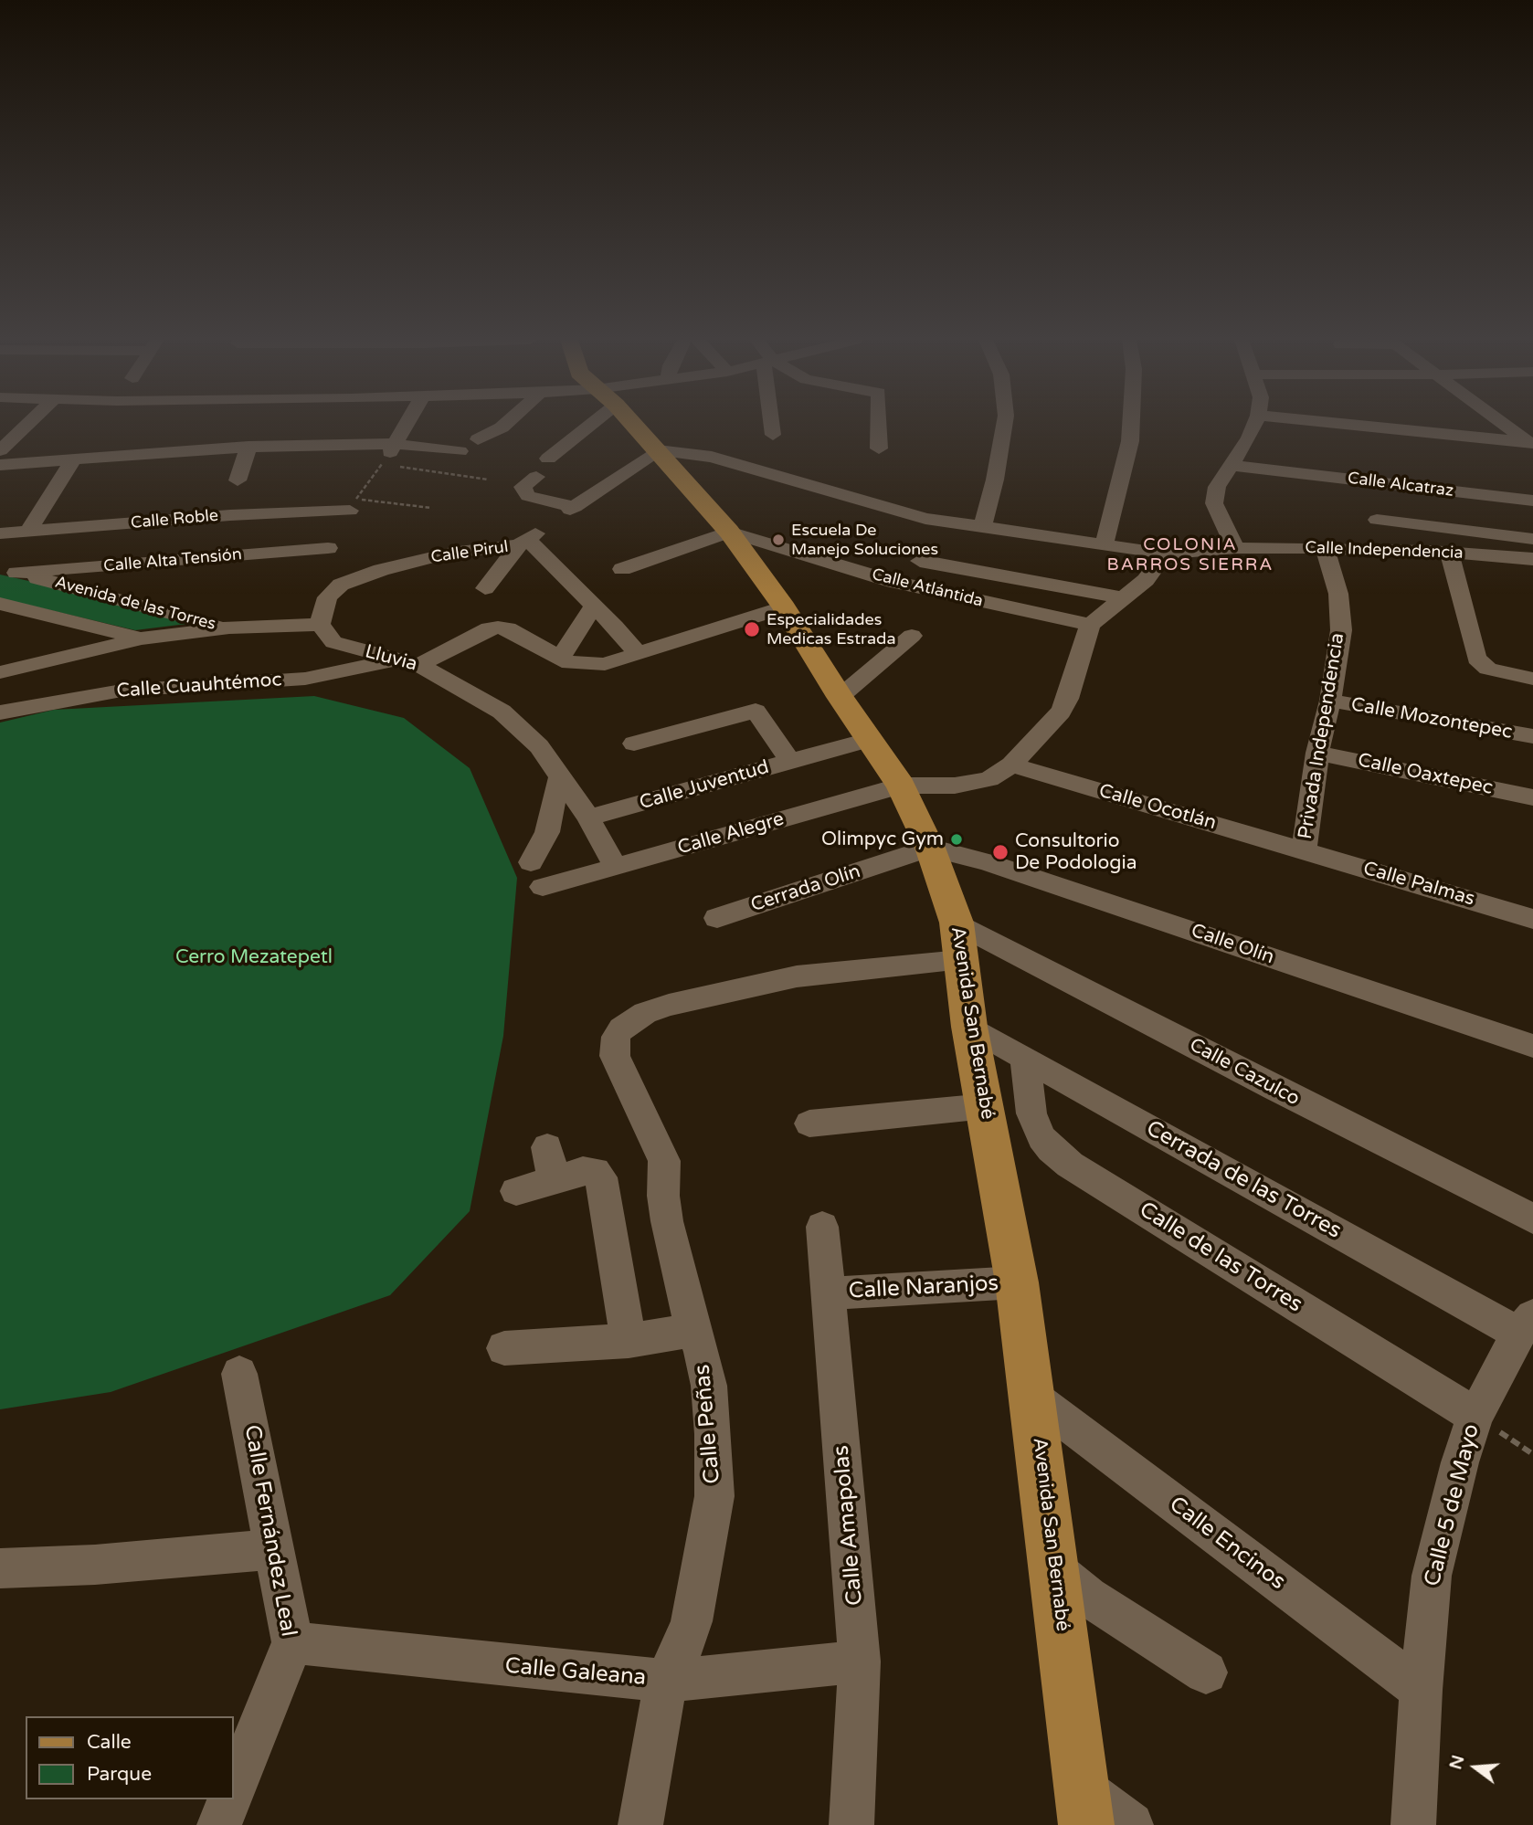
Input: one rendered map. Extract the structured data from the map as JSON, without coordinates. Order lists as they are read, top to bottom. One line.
{"streets":{"main road":["Avenida San Bernabé"],"street":["Calle Alcatraz","Calle Roble","Calle Independencia","Calle Pirul","Calle Alta Tensión","Calle Atlántida","Avenida de las Torres","Lluvia","Calle Cuauhtémoc","Calle Mozontepec","Privada Independencia","Calle Oaxtepec","Calle Juventud","Calle Ocotlán","Calle Alegre","Calle Palmas","Cerrada Olín","Calle Olín","Calle Cazulco","Cerrada de las Torres","Calle de las Torres","Calle Naranjos","Calle Peñas","Calle 5 de Mayo","Calle Amapolas","Calle Fernández Leal","Calle Encinos","Calle Galeana"]},"crossings":[["Calle Independencia","Privada Independencia"],["Calle Pirul","Lluvia"],["Calle Alta Tensión","Avenida de las Torres"],["Calle Atlántida","Calle Alegre"],["Calle Atlántida","Avenida San Bernabé"],["Lluvia","Calle Cuauhtémoc"],["Calle Mozontepec","Privada Independencia"],["Privada Independencia","Calle Oaxtepec"],["Privada Independencia","Calle Ocotlán"],["Privada Independencia","Calle Palmas"],["Calle Juventud","Avenida San Bernabé"],["Calle Ocotlán","Calle Alegre"],["Calle Ocotlán","Calle Palmas"],["Calle Alegre","Avenida San Bernabé"],["Cerrada Olín","Calle Olín"],["Cerrada Olín","Avenida San Bernabé"],["Calle Olín","Avenida San Bernabé"],["Avenida San Bernabé","Calle Cazulco"],["Avenida San Bernabé","Cerrada de las Torres"],["Avenida San Bernabé","Calle Naranjos"],["Avenida San Bernabé","Calle Peñas"],["Avenida San Bernabé","Calle Encinos"],["Cerrada de las Torres","Calle de las Torres"],["Cerrada de las Torres","Calle 5 de Mayo"],["Calle de las Torres","Calle 5 de Mayo"],["Calle Naranjos","Calle Amapolas"],["Calle Peñas","Calle Galeana"],["Calle 5 de Mayo","Calle Encinos"],["Calle Amapolas","Calle Galeana"],["Calle Fernández Leal","Calle Galeana"]],"districts":["COLONIA BARROS SIERRA"],"parks":["Cerro Mezatepetl"],"places":["Escuela De Manejo Soluciones","Especialidades Medicas Estrada","Olimpyc Gym","Consultorio De Podologia"],"legend":["Calle","Parque"],"north":"left"}
